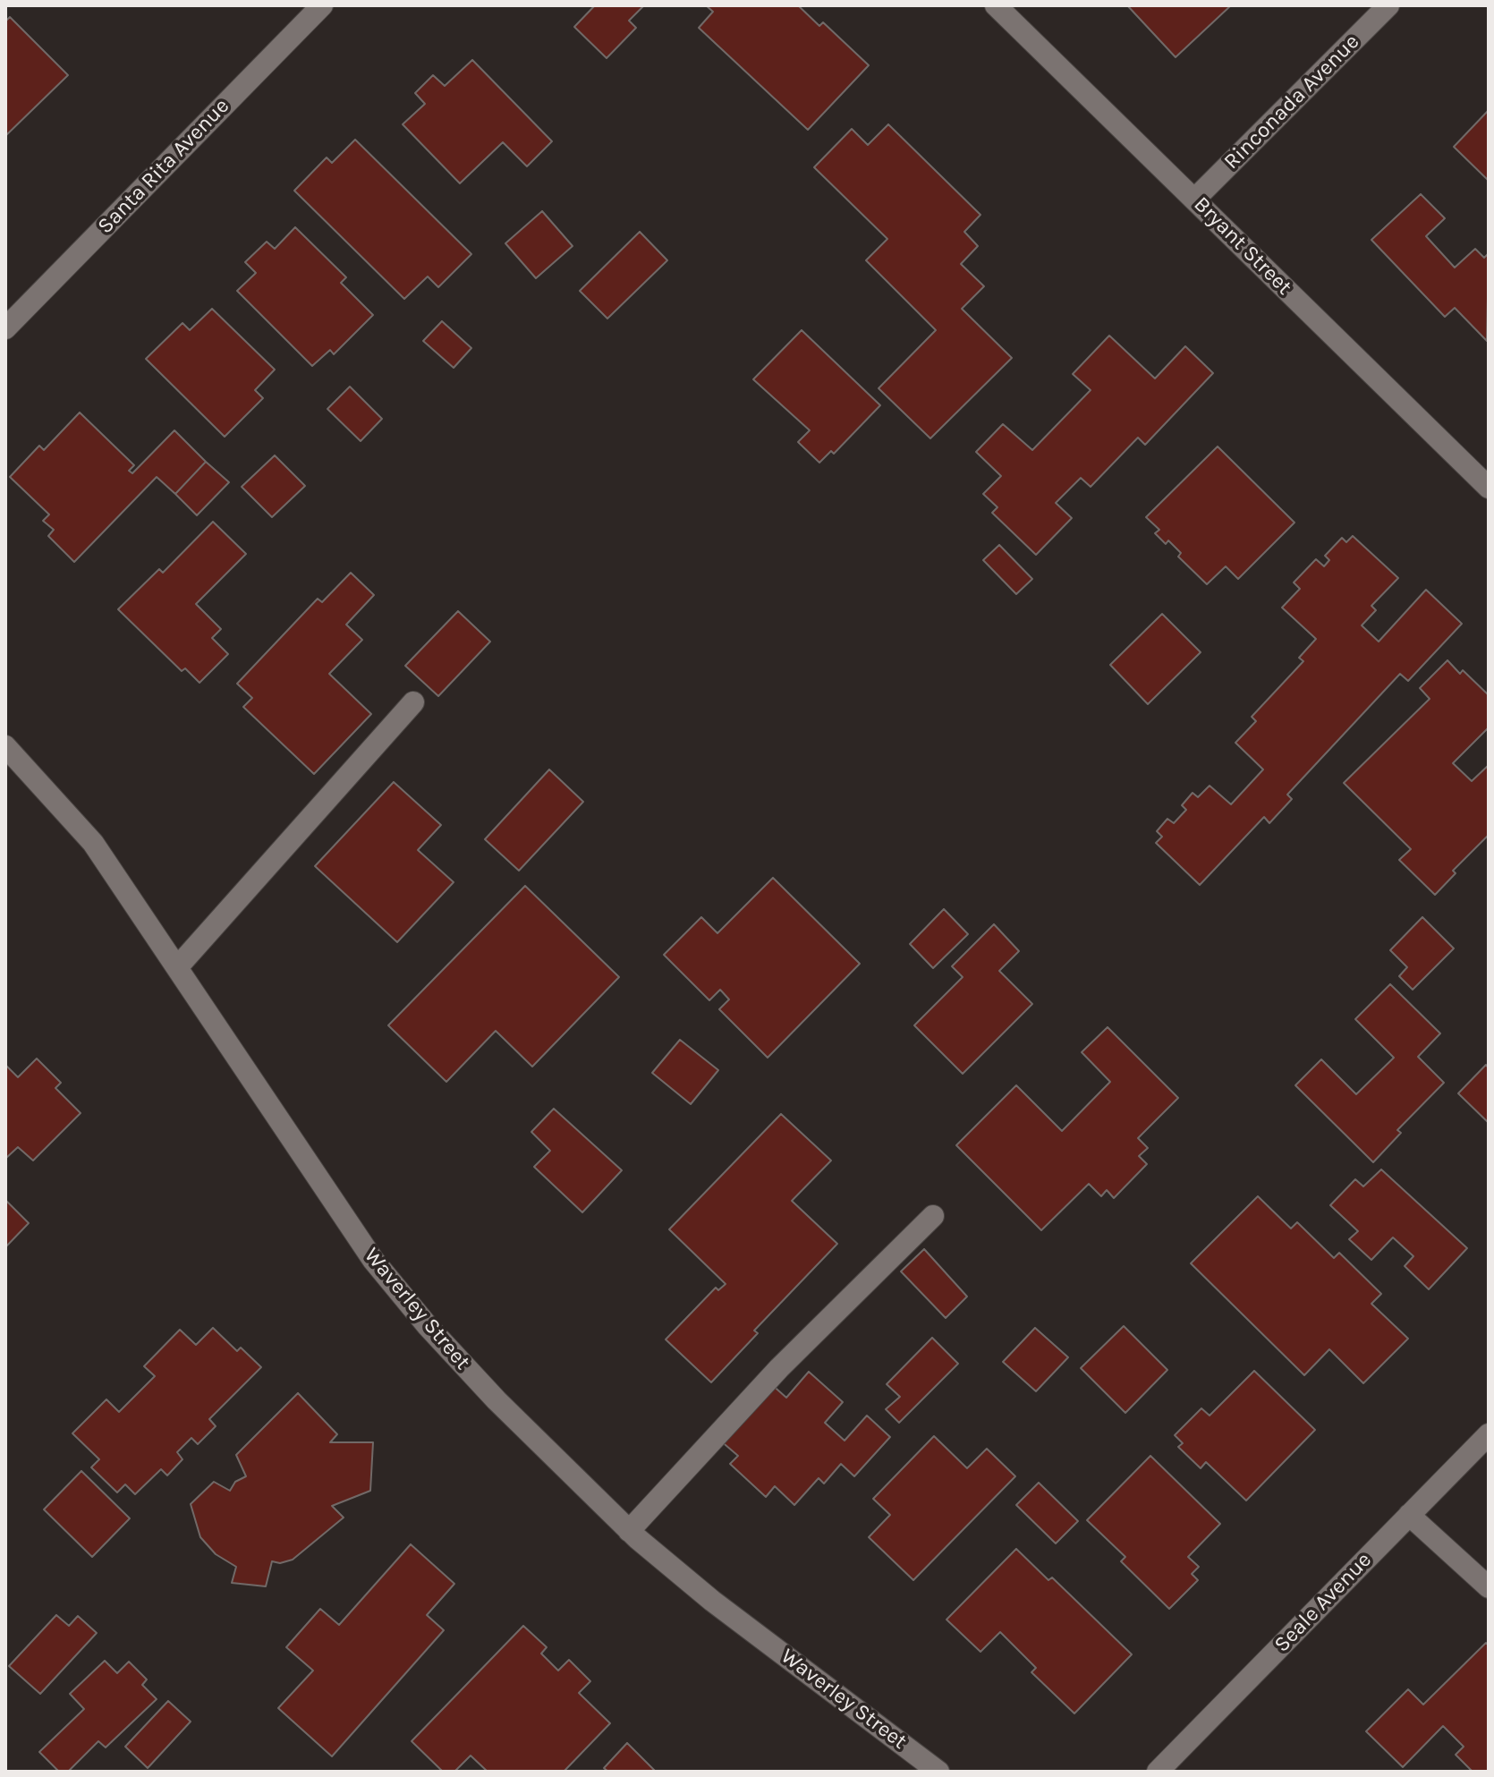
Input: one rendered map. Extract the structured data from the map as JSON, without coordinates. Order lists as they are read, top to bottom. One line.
{"streets":{"street":["Rinconada Avenue","Santa Rita Avenue","Bryant Street","Waverley Street","Seale Avenue"]},"crossings":[["Rinconada Avenue","Bryant Street"]]}
